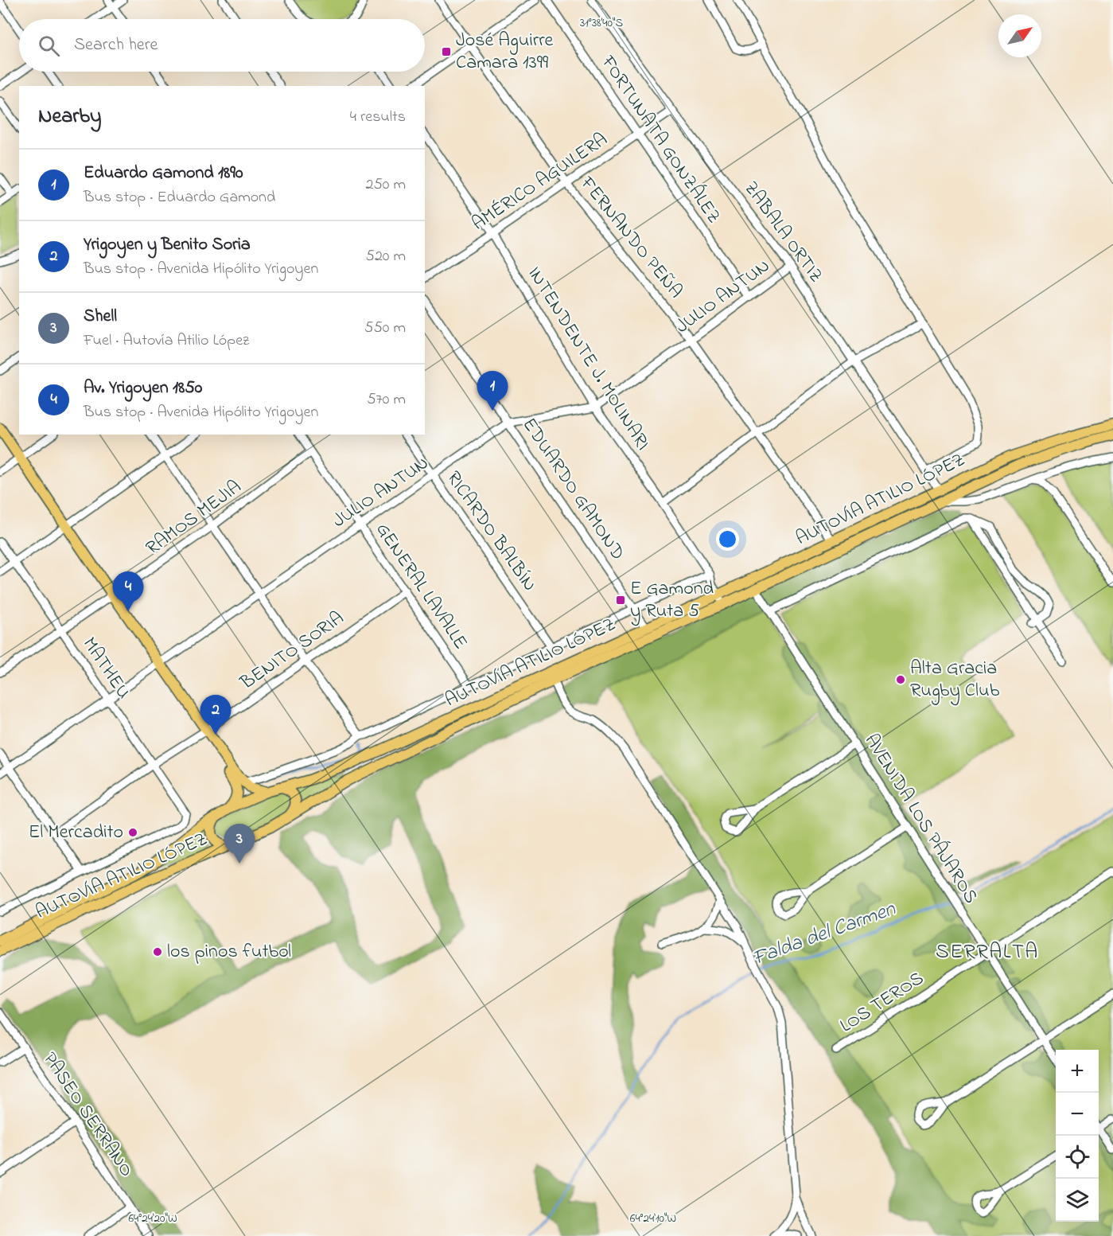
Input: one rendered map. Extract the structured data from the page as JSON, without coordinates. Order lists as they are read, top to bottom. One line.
{"streets":{"main road":["AUTOVÍA ATILIO LÓPEZ"],"street":["FORTUNATA GONZÁLEZ","AMÉRICO AGUILERA","ZABALA ORTIZ","FERNANDO PEÑA","JULIO ANTUN","INTENDENTE J. MOLINARI","EDUARDO GAMOND","RAMOS MEJIA","RICARDO BALBÍN","GENERAL LAVALLE","BENITO SORIA","MATHEU","AVENIDA LOS PÁJAROS","LOS TEROS","PASEO SERRANO"]},"crossings":[["FORTUNATA GONZÁLEZ","AMÉRICO AGUILERA"],["FORTUNATA GONZÁLEZ","JULIO ANTUN"],["AMÉRICO AGUILERA","ZABALA ORTIZ"],["AMÉRICO AGUILERA","FERNANDO PEÑA"],["AMÉRICO AGUILERA","INTENDENTE J. MOLINARI"],["ZABALA ORTIZ","JULIO ANTUN"],["ZABALA ORTIZ","AUTOVÍA ATILIO LÓPEZ"],["FERNANDO PEÑA","JULIO ANTUN"],["FERNANDO PEÑA","AUTOVÍA ATILIO LÓPEZ"],["JULIO ANTUN","INTENDENTE J. MOLINARI"],["JULIO ANTUN","EDUARDO GAMOND"],["JULIO ANTUN","RICARDO BALBÍN"],["JULIO ANTUN","GENERAL LAVALLE"],["JULIO ANTUN","MATHEU"],["INTENDENTE J. MOLINARI","AUTOVÍA ATILIO LÓPEZ"],["EDUARDO GAMOND","AUTOVÍA ATILIO LÓPEZ"],["AUTOVÍA ATILIO LÓPEZ","AVENIDA LOS PÁJAROS"],["RAMOS MEJIA","GENERAL LAVALLE"],["RAMOS MEJIA","MATHEU"],["GENERAL LAVALLE","BENITO SORIA"],["BENITO SORIA","MATHEU"],["AVENIDA LOS PÁJAROS","LOS TEROS"]],"districts":["SERRALTA"],"water":["Falda del Carmen"],"places":{"transit":["José Aguirre Camara 1399","E Gamond y Ruta 5"],"other":["Alta Gracia Rugby Club","El Mercadito","los pinos futbol"]},"north":"top right","page":{"search":"Search here","heading":["Nearby","4 results"],"list":[{"mark":"1","name":"Eduardo Gamond 1890","note":"Bus stop · Eduardo Gamond","value":"250 m"},{"mark":"2","name":"Yrigoyen y Benito Soria","note":"Bus stop · Avenida Hipólito Yrigoyen","value":"520 m"},{"mark":"3","name":"Shell","note":"Fuel · Autovía Atilio López","value":"550 m"},{"mark":"4","name":"Av. Yrigoyen 1850","note":"Bus stop · Avenida Hipólito Yrigoyen","value":"570 m"}],"pins":["1","4","2","3"],"map_buttons":["+","−"]},"coordinates":["31°38'40\"S","64°24'20\"W","64°24'10\"W"]}
